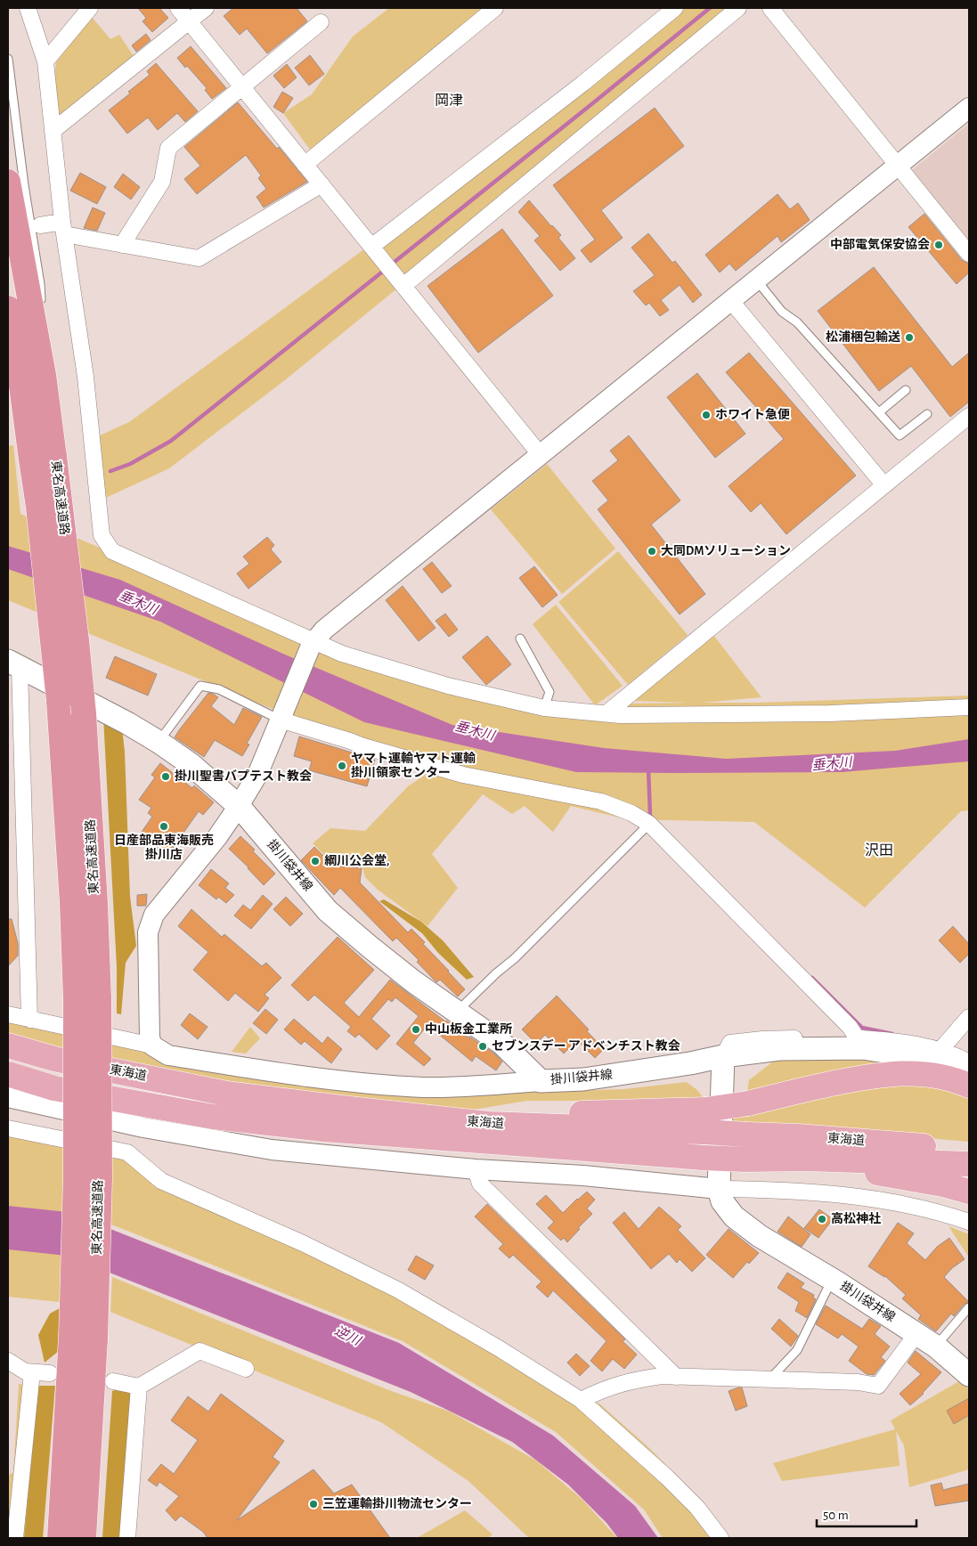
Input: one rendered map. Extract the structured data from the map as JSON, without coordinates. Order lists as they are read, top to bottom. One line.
{"streets":{"highway":["東名高速道路","東海道"],"main road":["掛川袋井線"]},"districts":["岡津","沢田"],"water":["垂木川","逆川"],"places":["中部電気保安協会","松浦梱包輸送","ホワイト急便","大同DMソリューション","ヤマト運輸ヤマト運輸 掛川領家センター","掛川聖書バプテスト教会","日産部品東海販売 掛川店","綱川公会堂,","中山板金工業所","セブンスデー アドベンチスト教会","高松神社","三笠運輸掛川物流センター"],"scale_bar":"50 m"}
